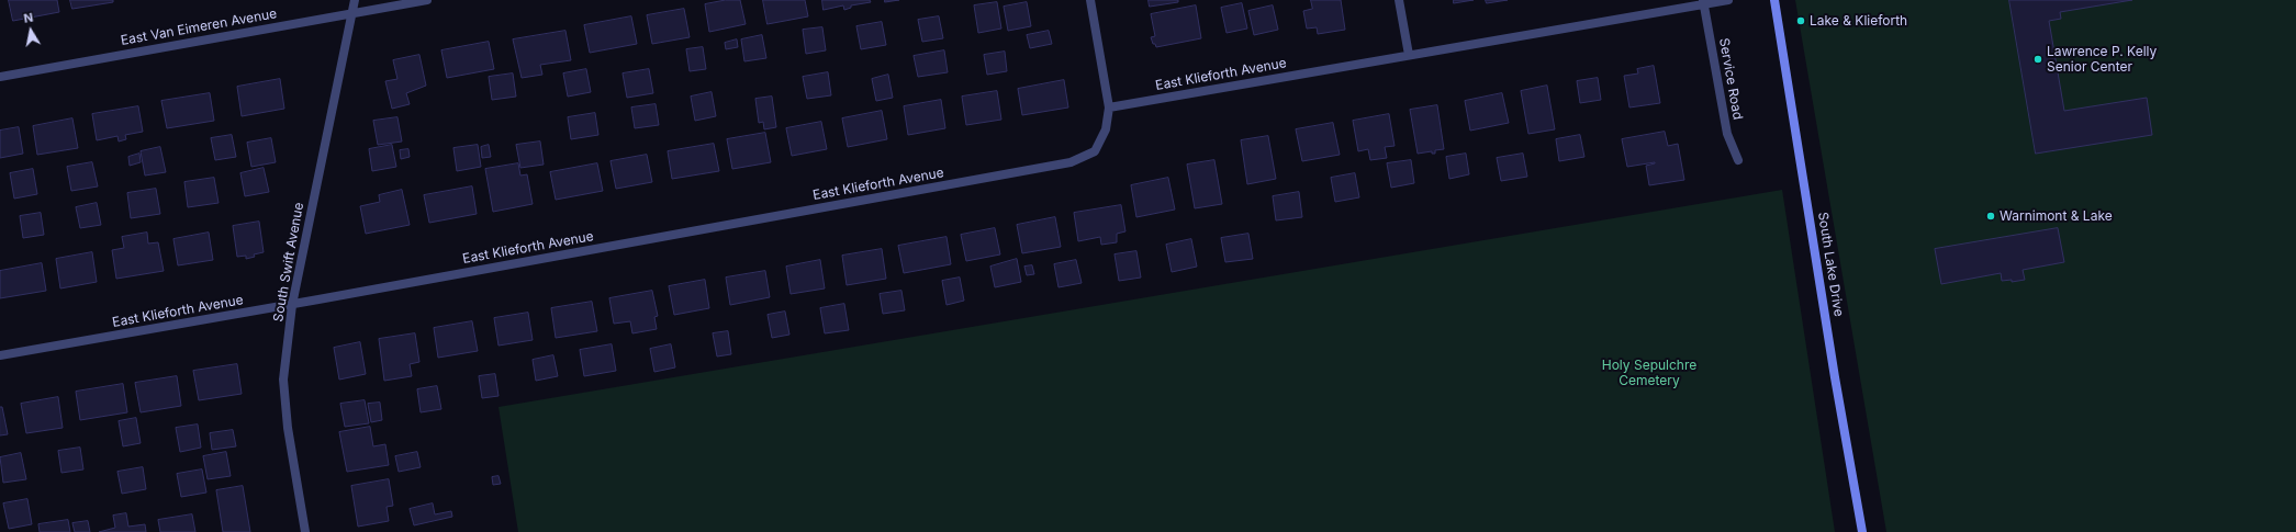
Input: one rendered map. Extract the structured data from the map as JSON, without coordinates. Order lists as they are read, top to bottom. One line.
{"streets":{"main road":["South Lake Drive"],"street":["East Van Eimeren Avenue","East Klieforth Avenue","Service Road","South Swift Avenue"]},"crossings":[["East Van Eimeren Avenue","South Swift Avenue"],["East Klieforth Avenue","Service Road"],["East Klieforth Avenue","South Swift Avenue"]],"parks":["Holy Sepulchre Cemetery"],"places":["Lake & Klieforth","Lawrence P. Kelly Senior Center","Warnimont & Lake"],"north":"top"}
